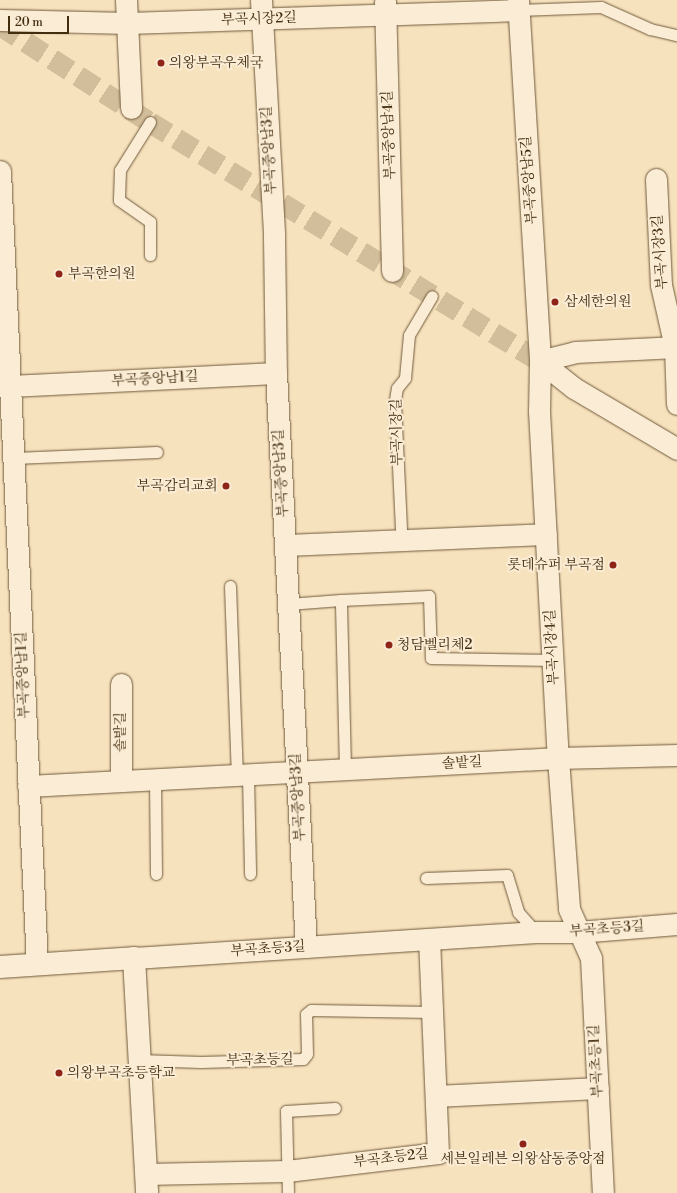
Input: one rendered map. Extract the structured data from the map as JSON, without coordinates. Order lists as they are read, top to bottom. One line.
{"streets":{"street":["부곡시장2길","부곡중앙남4길","부곡중앙남3길","부곡중앙남5길","부곡시장3길","부곡중앙남1길","부곡시장4길","솔밭길","부곡초등3길","부곡초등1길","부곡초등2길"],"lane":["부곡시장길","부곡초등길"]},"crossings":[["부곡시장2길","부곡중앙남4길"],["부곡시장2길","부곡중앙남3길"],["부곡시장2길","부곡중앙남5길"],["부곡중앙남3길","부곡중앙남1길"],["부곡중앙남3길","솔밭길"],["부곡중앙남3길","부곡초등3길"],["부곡중앙남5길","부곡시장4길"],["부곡중앙남1길","솔밭길"],["부곡중앙남1길","부곡초등3길"],["부곡시장4길","솔밭길"],["부곡시장4길","부곡초등3길"],["부곡시장4길","부곡초등1길"],["부곡초등3길","부곡초등1길"],["부곡초등3길","부곡초등2길"],["부곡초등길","부곡초등2길"]],"places":["의왕부곡우체국","부곡한의원","삼세한의원","부곡감리교회","롯데슈퍼 부곡점","청담벨리체2","의왕부곡초등학교","세븐일레븐 의왕삼동중앙점"],"scale_bar":"20 m"}
